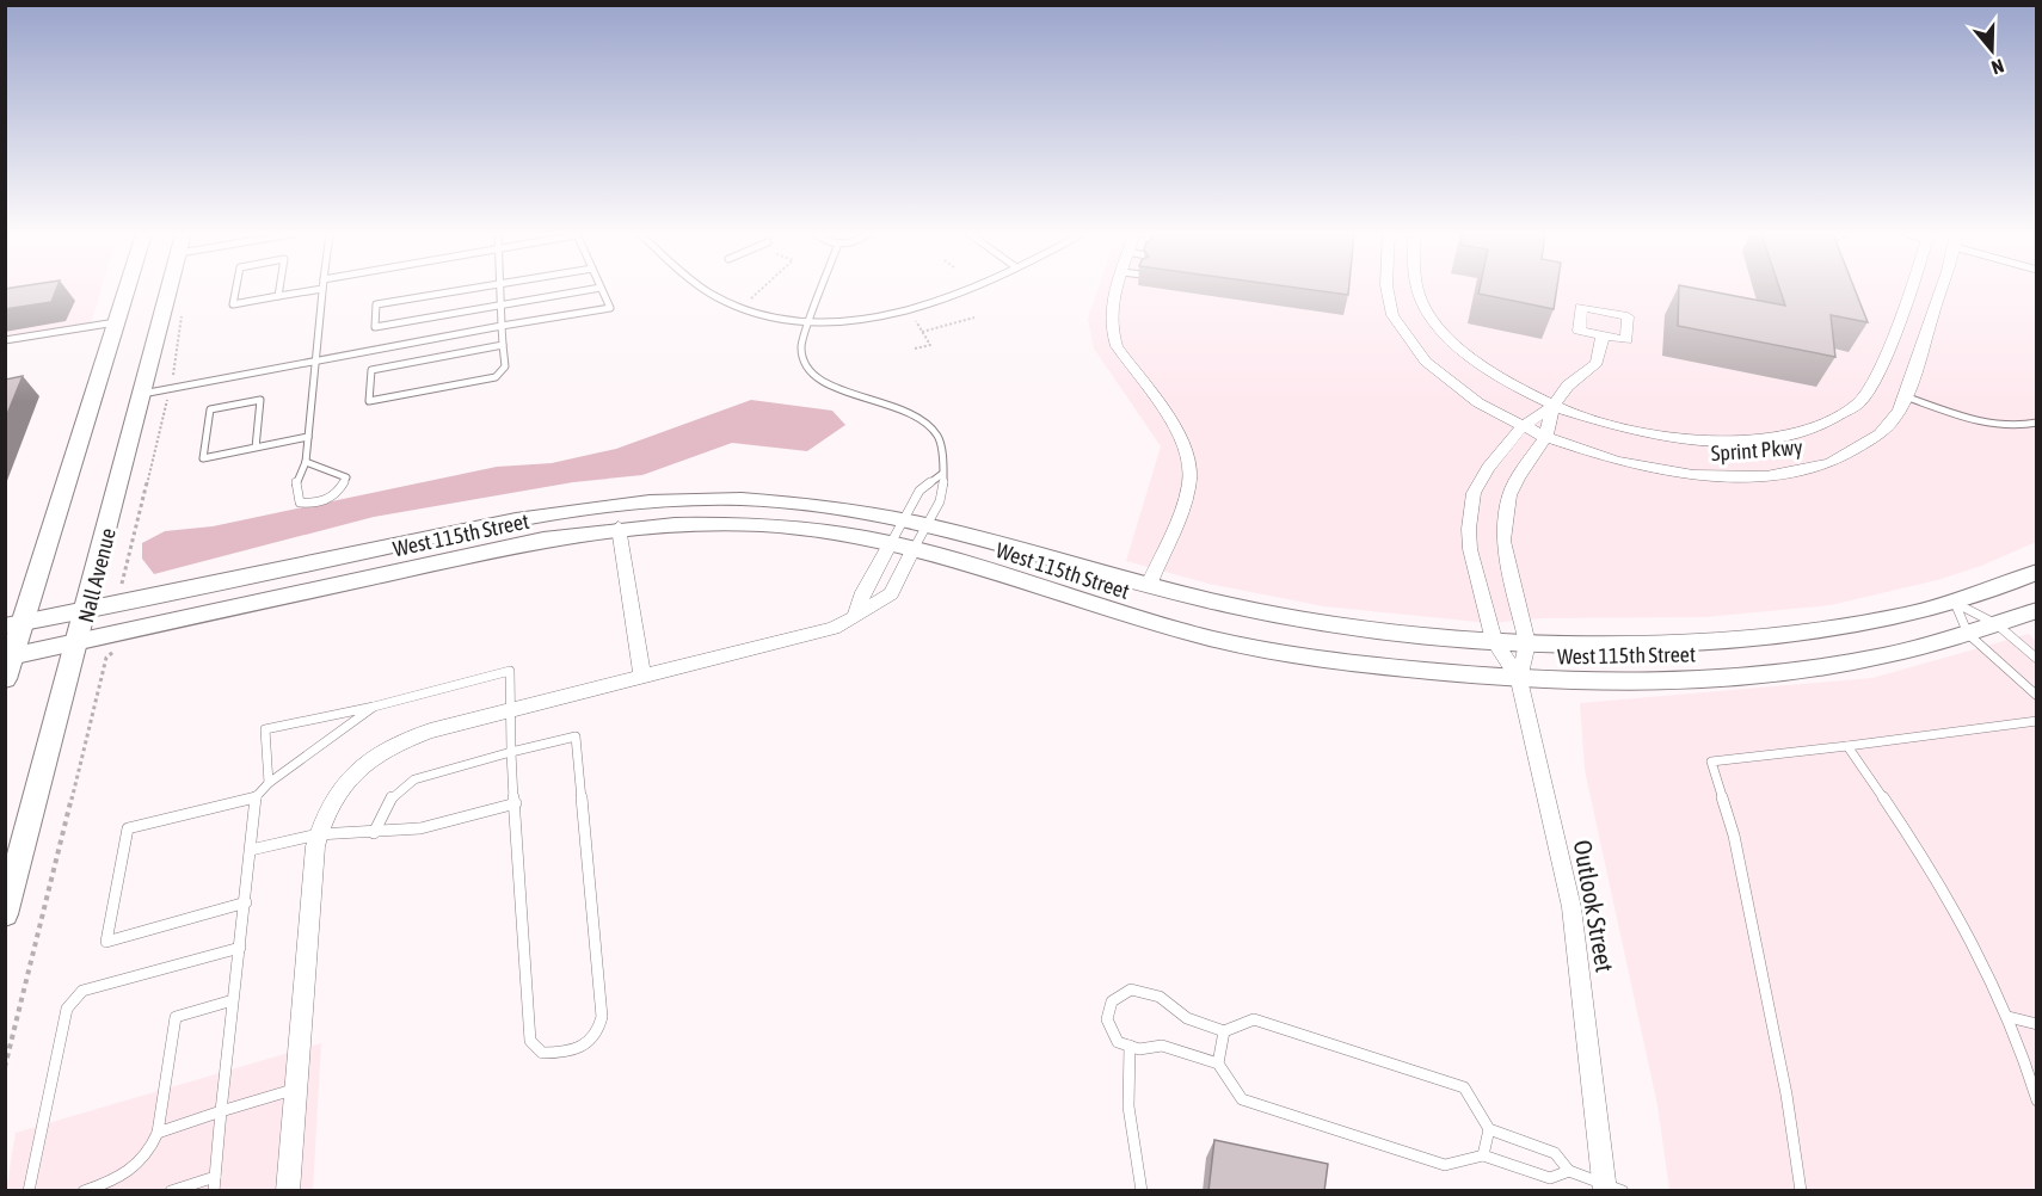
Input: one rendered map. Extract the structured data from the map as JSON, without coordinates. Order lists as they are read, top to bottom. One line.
{"streets":{"main road":["Nall Avenue"],"street":["Sprint Pkwy","West 115th Street","Outlook Street"]},"crossings":[["West 115th Street","Nall Avenue"],["West 115th Street","Outlook Street"]],"north":"bottom"}
